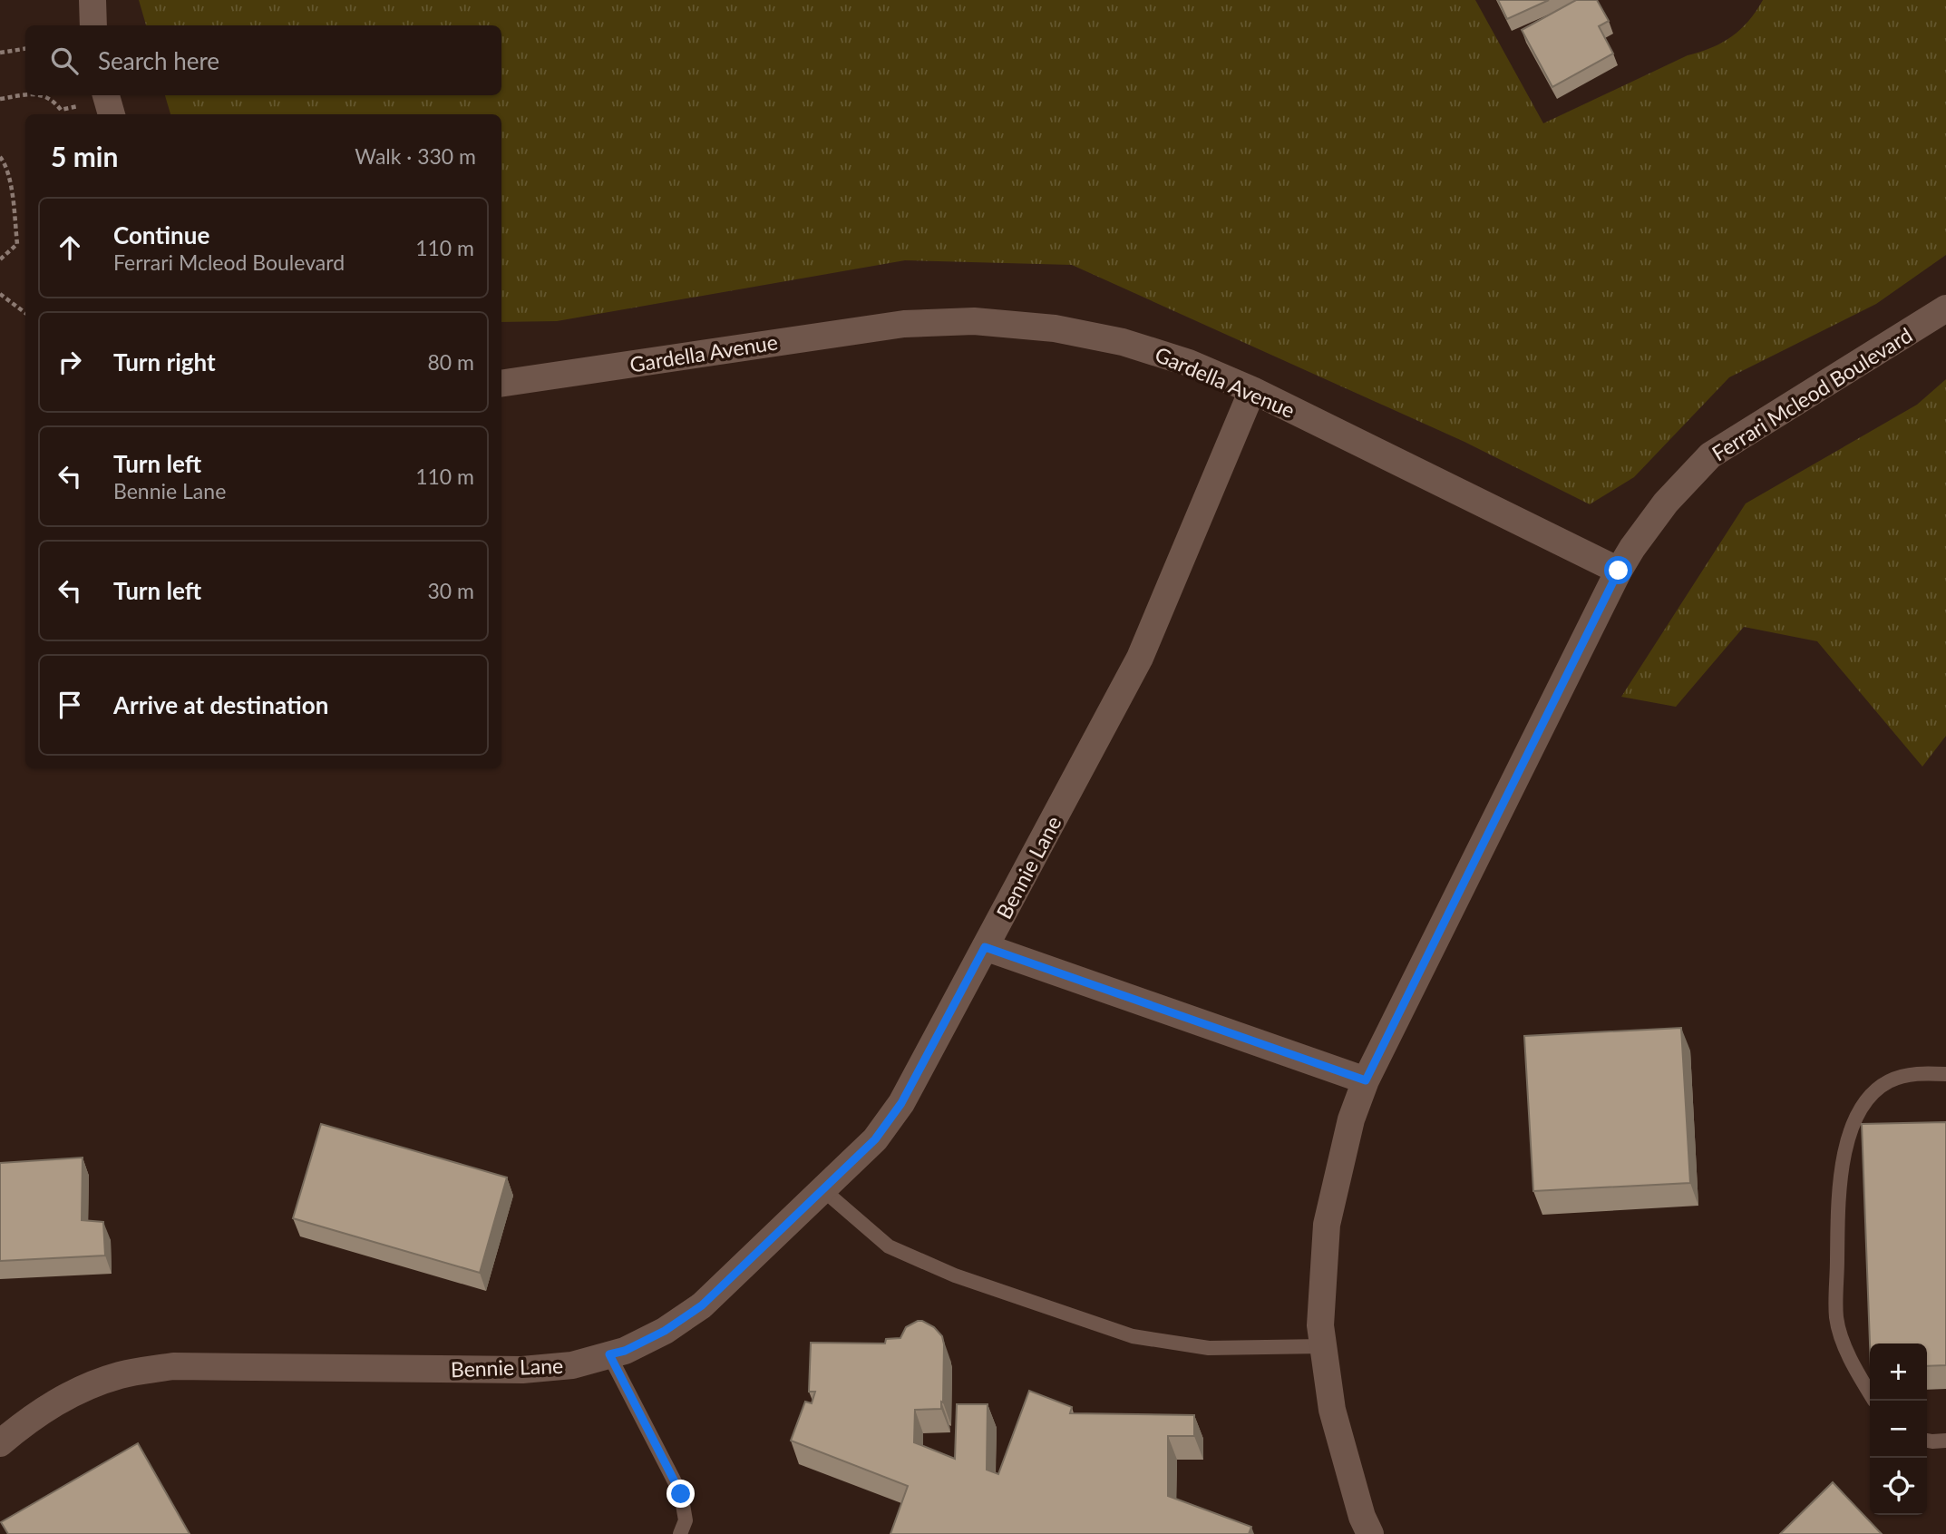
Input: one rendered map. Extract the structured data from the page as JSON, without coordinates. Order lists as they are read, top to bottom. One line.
{"streets":{"street":["Gardella Avenue","Ferrari Mcleod Boulevard","Bennie Lane"]},"crossings":[["Gardella Avenue","Ferrari Mcleod Boulevard"],["Gardella Avenue","Bennie Lane"]],"page":{"search":"Search here","heading":["5 min","Walk · 330 m"],"list":[["Continue","Ferrari Mcleod Boulevard","110 m"],["Turn right","80 m"],["Turn left","Bennie Lane","110 m"],["Turn left","30 m"],"Arrive at destination"],"map_buttons":["+","−"]}}
